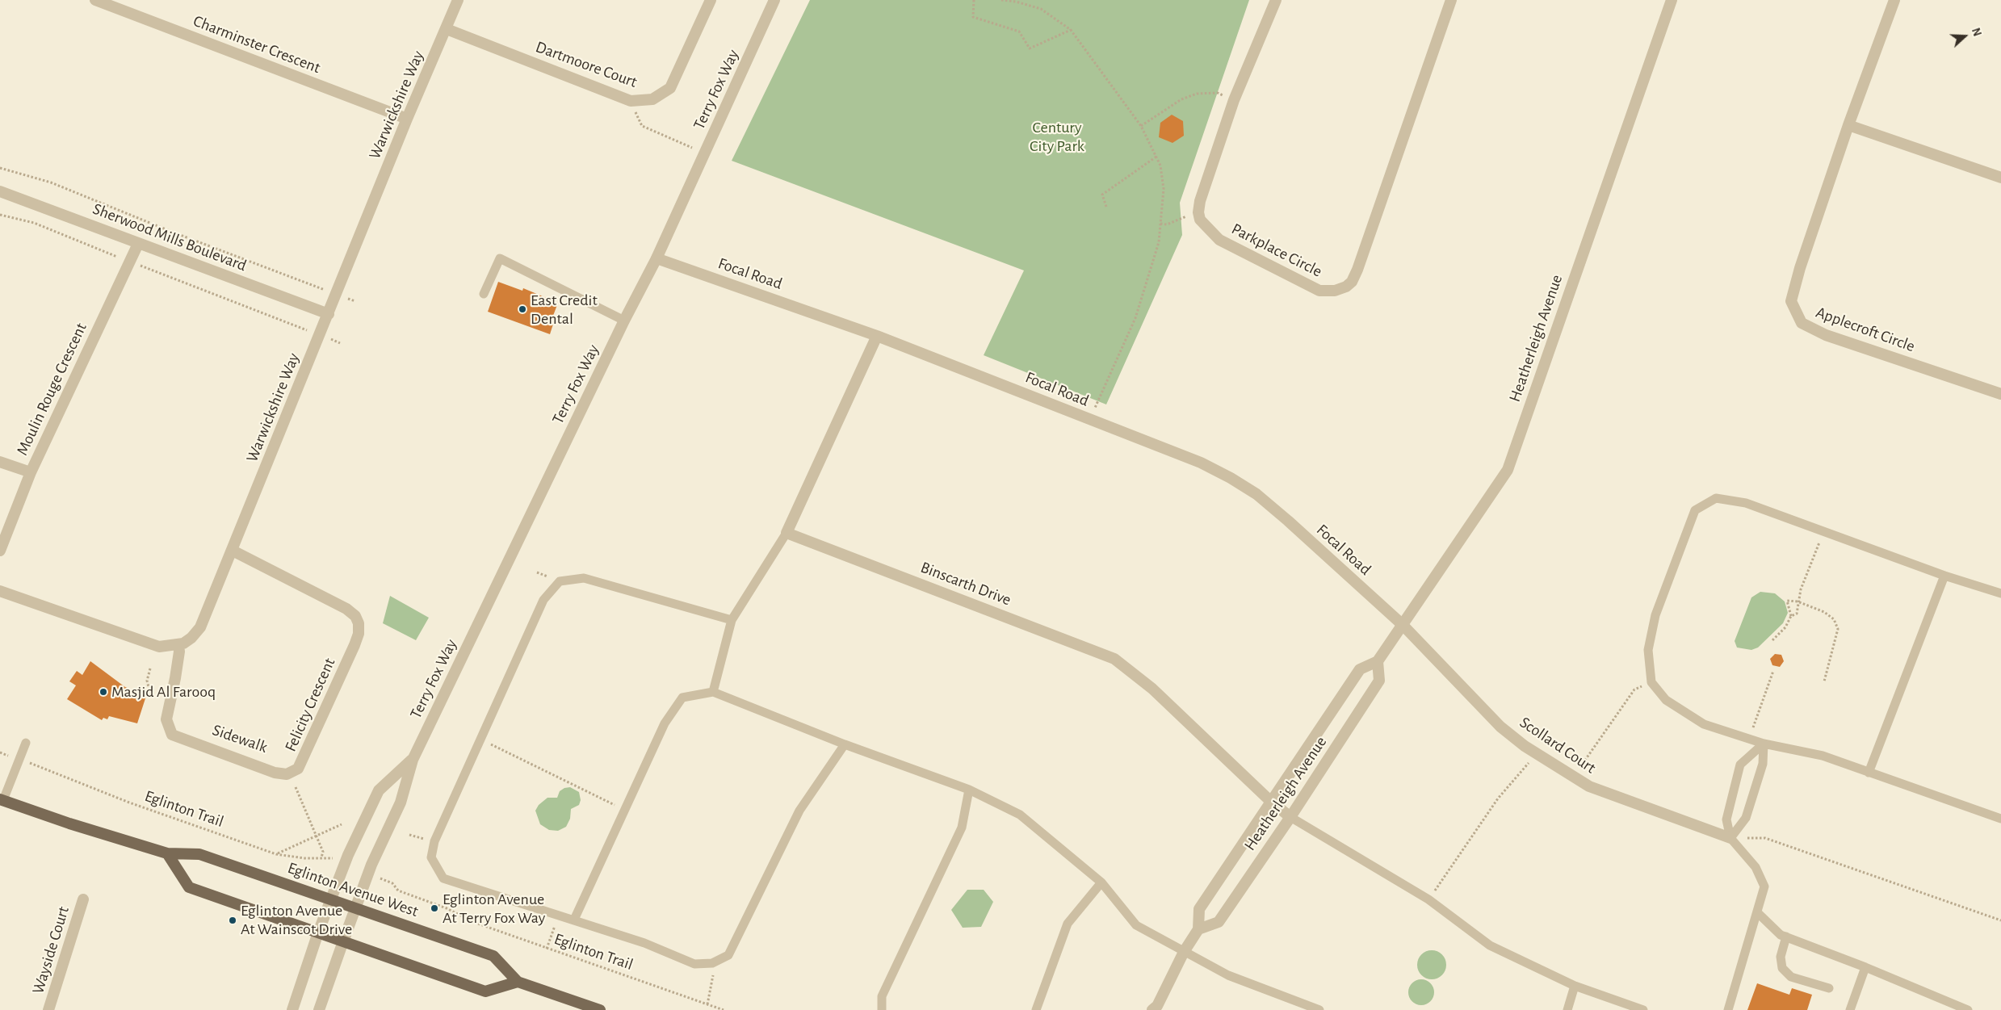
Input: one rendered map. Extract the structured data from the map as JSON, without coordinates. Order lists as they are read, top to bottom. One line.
{"streets":{"main road":["Eglinton Avenue West"],"street":["Charminster Crescent","Dartmoore Court","Terry Fox Way","Warwickshire Way","Sherwood Mills Boulevard","Parkplace Circle","Focal Road","Applecroft Circle","Heatherleigh Avenue","Moulin Rouge Crescent","Binscarth Drive","Felicity Crescent","Scollard Court","Wayside Court"],"path":["Eglinton Trail"]},"crossings":[["Charminster Crescent","Warwickshire Way"],["Dartmoore Court","Warwickshire Way"],["Terry Fox Way","Focal Road"],["Terry Fox Way","Eglinton Avenue West"],["Warwickshire Way","Sherwood Mills Boulevard"],["Warwickshire Way","Felicity Crescent"],["Sherwood Mills Boulevard","Moulin Rouge Crescent"],["Focal Road","Heatherleigh Avenue"],["Focal Road","Scollard Court"],["Heatherleigh Avenue","Binscarth Drive"],["Heatherleigh Avenue","Scollard Court"]],"parks":["Century City Park"],"places":["East Credit Dental","Masjid Al Farooq","Eglinton Avenue At Terry Fox Way","Eglinton Avenue At Wainscot Drive"],"north":"right"}
